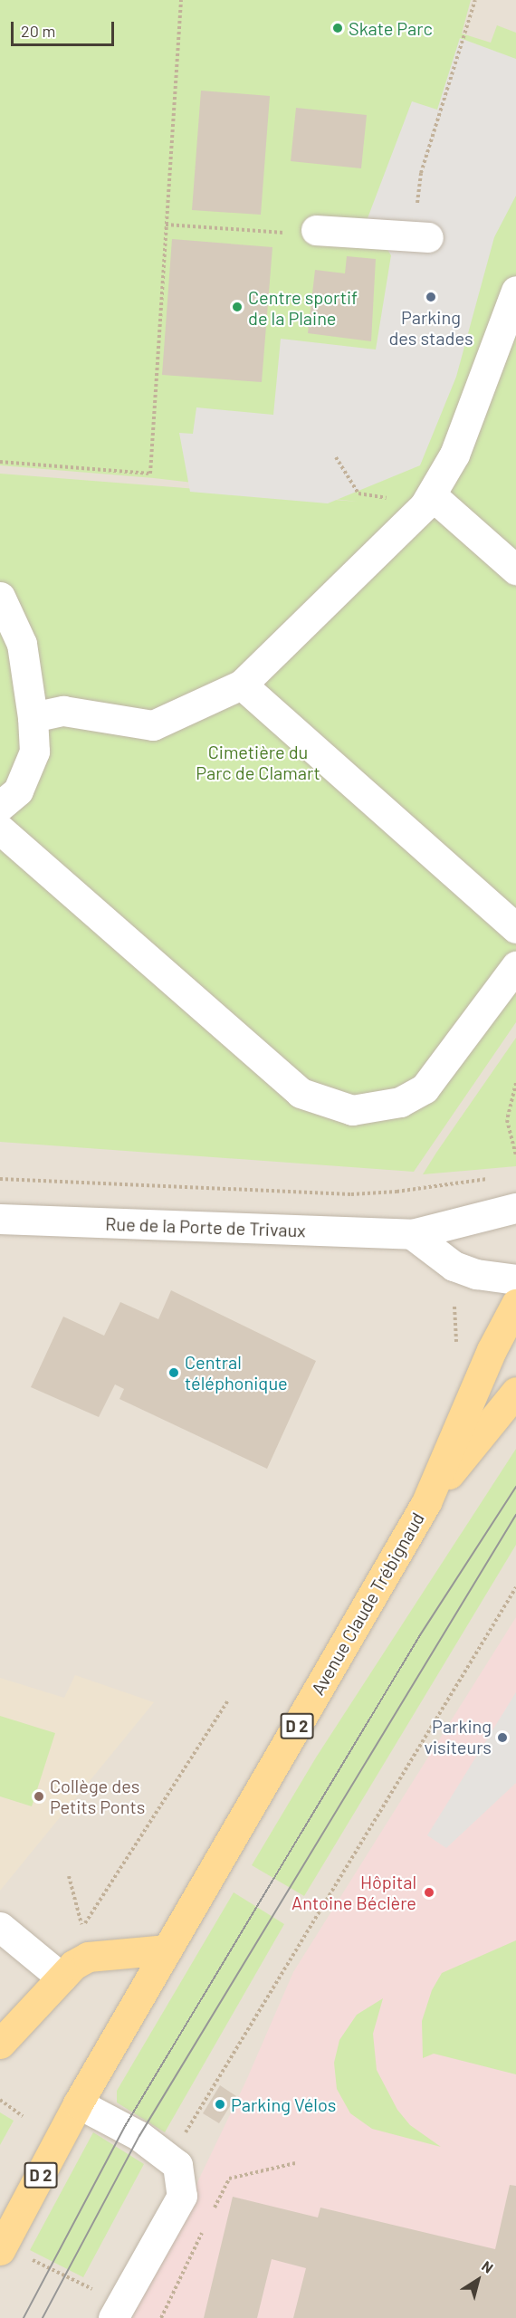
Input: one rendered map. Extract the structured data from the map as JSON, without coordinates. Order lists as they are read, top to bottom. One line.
{"streets":{"main road":["Avenue Claude Trébignaud","D 2"],"street":["Rue de la Porte de Trivaux"]},"crossings":[["Avenue Claude Trébignaud","D 2"]],"parks":["Cimetière du Parc de Clamart"],"places":["Skate Parc","Parking des stades","Centre sportif de la Plaine","Central téléphonique","Parking visiteurs","Collège des Petits Ponts","Hôpital Antoine Béclère","Parking Vélos"],"scale_bar":"20 m","north":"top right"}
